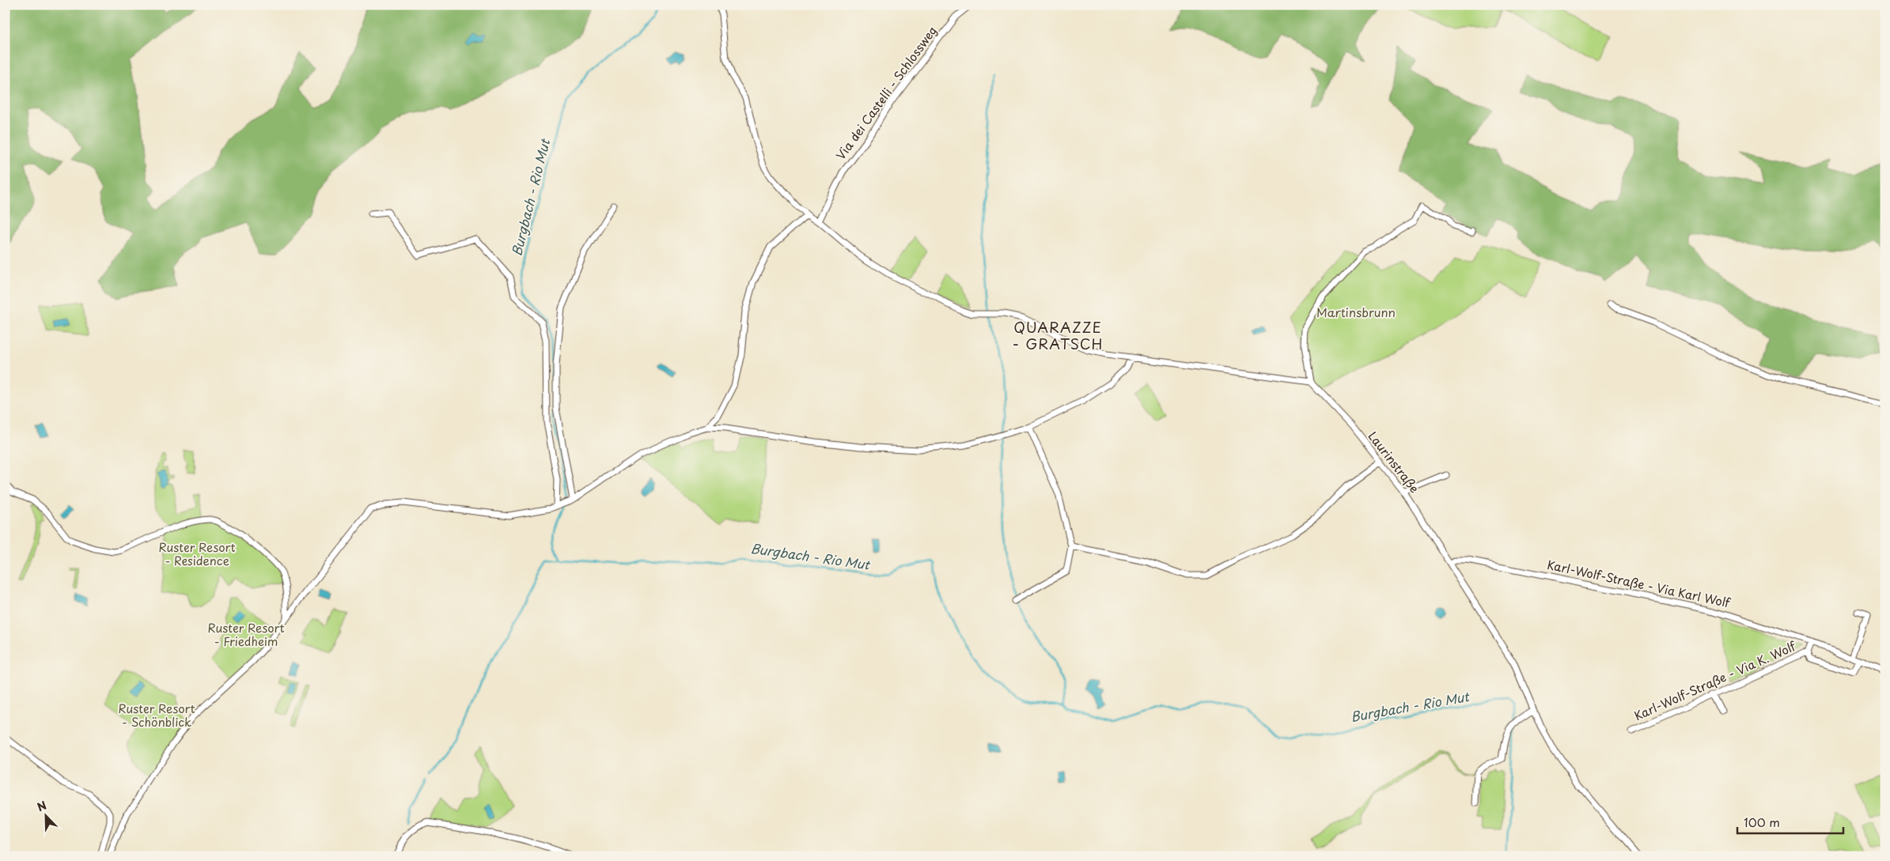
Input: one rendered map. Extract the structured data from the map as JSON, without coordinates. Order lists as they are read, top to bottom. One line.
{"streets":{"street":["Via dei Castelli - Schlossweg","Laurinstraße","Karl-Wolf-Straße - Via Karl Wolf","Karl-Wolf-Straße - Via K. Wolf"]},"crossings":[["Laurinstraße","Karl-Wolf-Straße - Via Karl Wolf"],["Karl-Wolf-Straße - Via Karl Wolf","Karl-Wolf-Straße - Via K. Wolf"]],"districts":["QUARAZZE - GRATSCH"],"water":["Burgbach - Rio Mut"],"parks":["Martinsbrunn","Ruster Resort - Residence","Ruster Resort - Friedheim","Ruster Resort - Schönblick"],"scale_bar":"100 m","north":"top left"}
